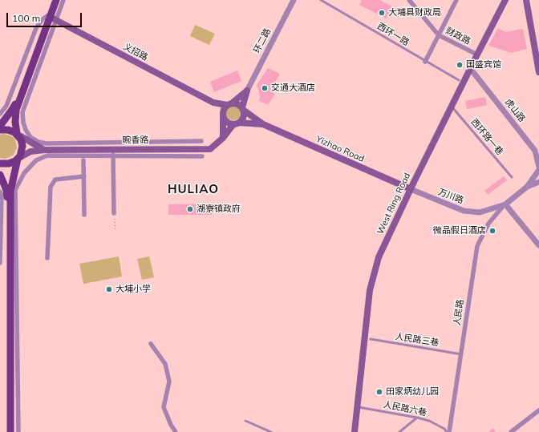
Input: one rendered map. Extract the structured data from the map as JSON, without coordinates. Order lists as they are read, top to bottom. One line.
{"streets":{"main road":["义招路","畹香路","Yizhao Road","West Ring Road"],"street":["财政路","环二路","虎山路","万川路","人民路"],"lane":["西环一路","西环路一巷","人民路三巷","人民路六巷"]},"crossings":[["财政路","West Ring Road"],["虎山路","West Ring Road"],["西环路一巷","West Ring Road"],["Yizhao Road","万川路"],["Yizhao Road","West Ring Road"],["万川路","West Ring Road"],["万川路","人民路"],["West Ring Road","人民路六巷"],["人民路","人民路三巷"],["人民路","人民路六巷"]],"districts":["HULIAO"],"places":["大埔县财政局","国盛宾馆","交通大酒店","湖寮镇政府","微品假日酒店","大埔小学","田家炳幼儿园"],"scale_bar":"100 m"}
